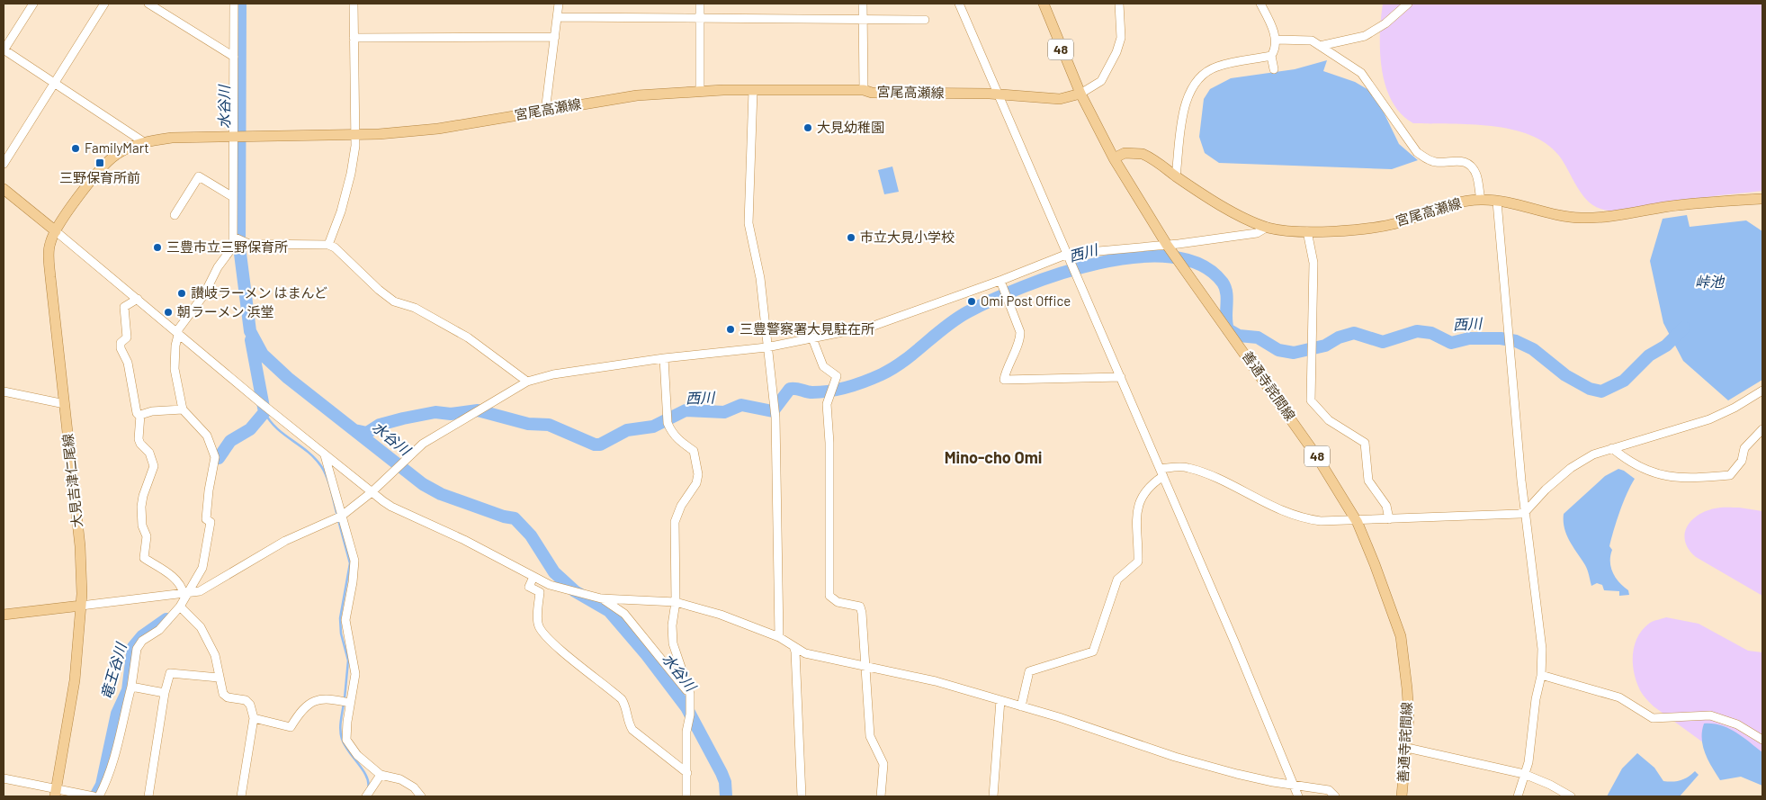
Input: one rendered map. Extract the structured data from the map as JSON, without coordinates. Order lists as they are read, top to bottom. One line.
{"streets":{"main road":["48","宮尾高瀬線","善通寺詫間線","大見吉津仁尾線"]},"crossings":[["宮尾高瀬線","善通寺詫間線"],["宮尾高瀬線","大見吉津仁尾線"]],"districts":["Mino-cho Omi"],"water":["水谷川","西川","峠池","竜王谷川"],"places":{"other":["大見幼稚園","FamilyMart","市立大見小学校","三豊市立三野保育所","讃岐ラーメン はまんど","Omi Post Office","朝ラーメン 浜堂","三豊警察署大見駐在所"],"transit":["三野保育所前"]}}
